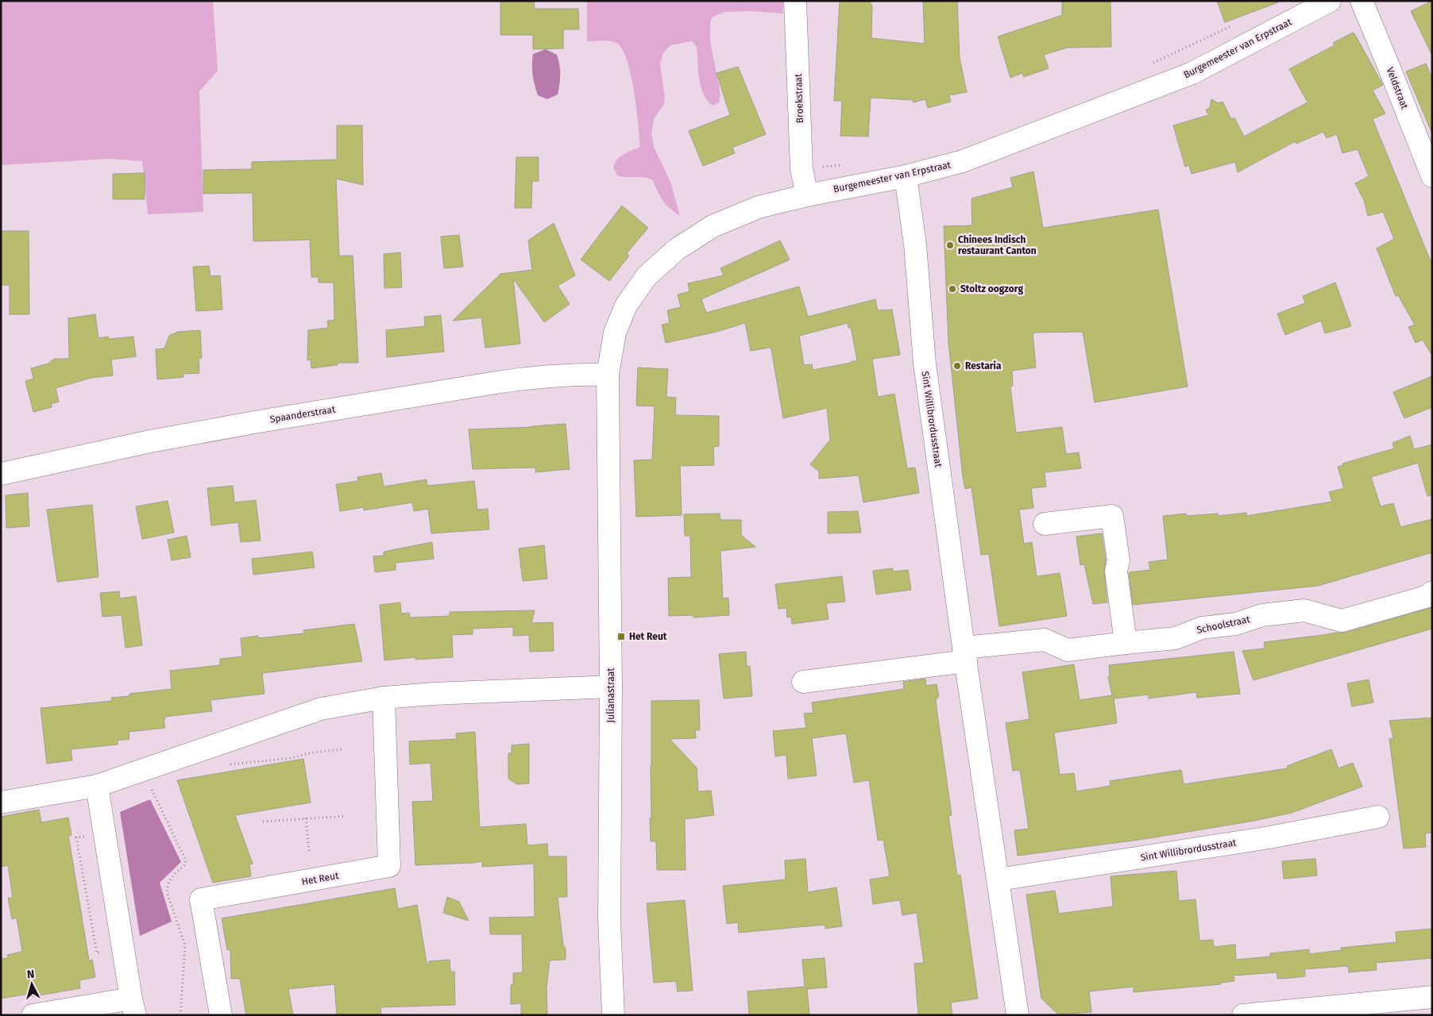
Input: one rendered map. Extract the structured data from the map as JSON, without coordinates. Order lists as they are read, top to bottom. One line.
{"streets":{"street":["Burgemeester van Erpstraat","Veldstraat","Broekstraat","Spaanderstraat","Sint Willibrordusstraat","Schoolstraat","Julianastraat","Het Reut"]},"crossings":[["Burgemeester van Erpstraat","Broekstraat"],["Burgemeester van Erpstraat","Spaanderstraat"],["Burgemeester van Erpstraat","Sint Willibrordusstraat"],["Burgemeester van Erpstraat","Julianastraat"],["Spaanderstraat","Julianastraat"],["Sint Willibrordusstraat","Schoolstraat"]],"places":{"other":["Chinees Indisch restaurant Canton","Stoltz oogzorg","Restaria"],"transit":["Het Reut"]},"north":"top"}
